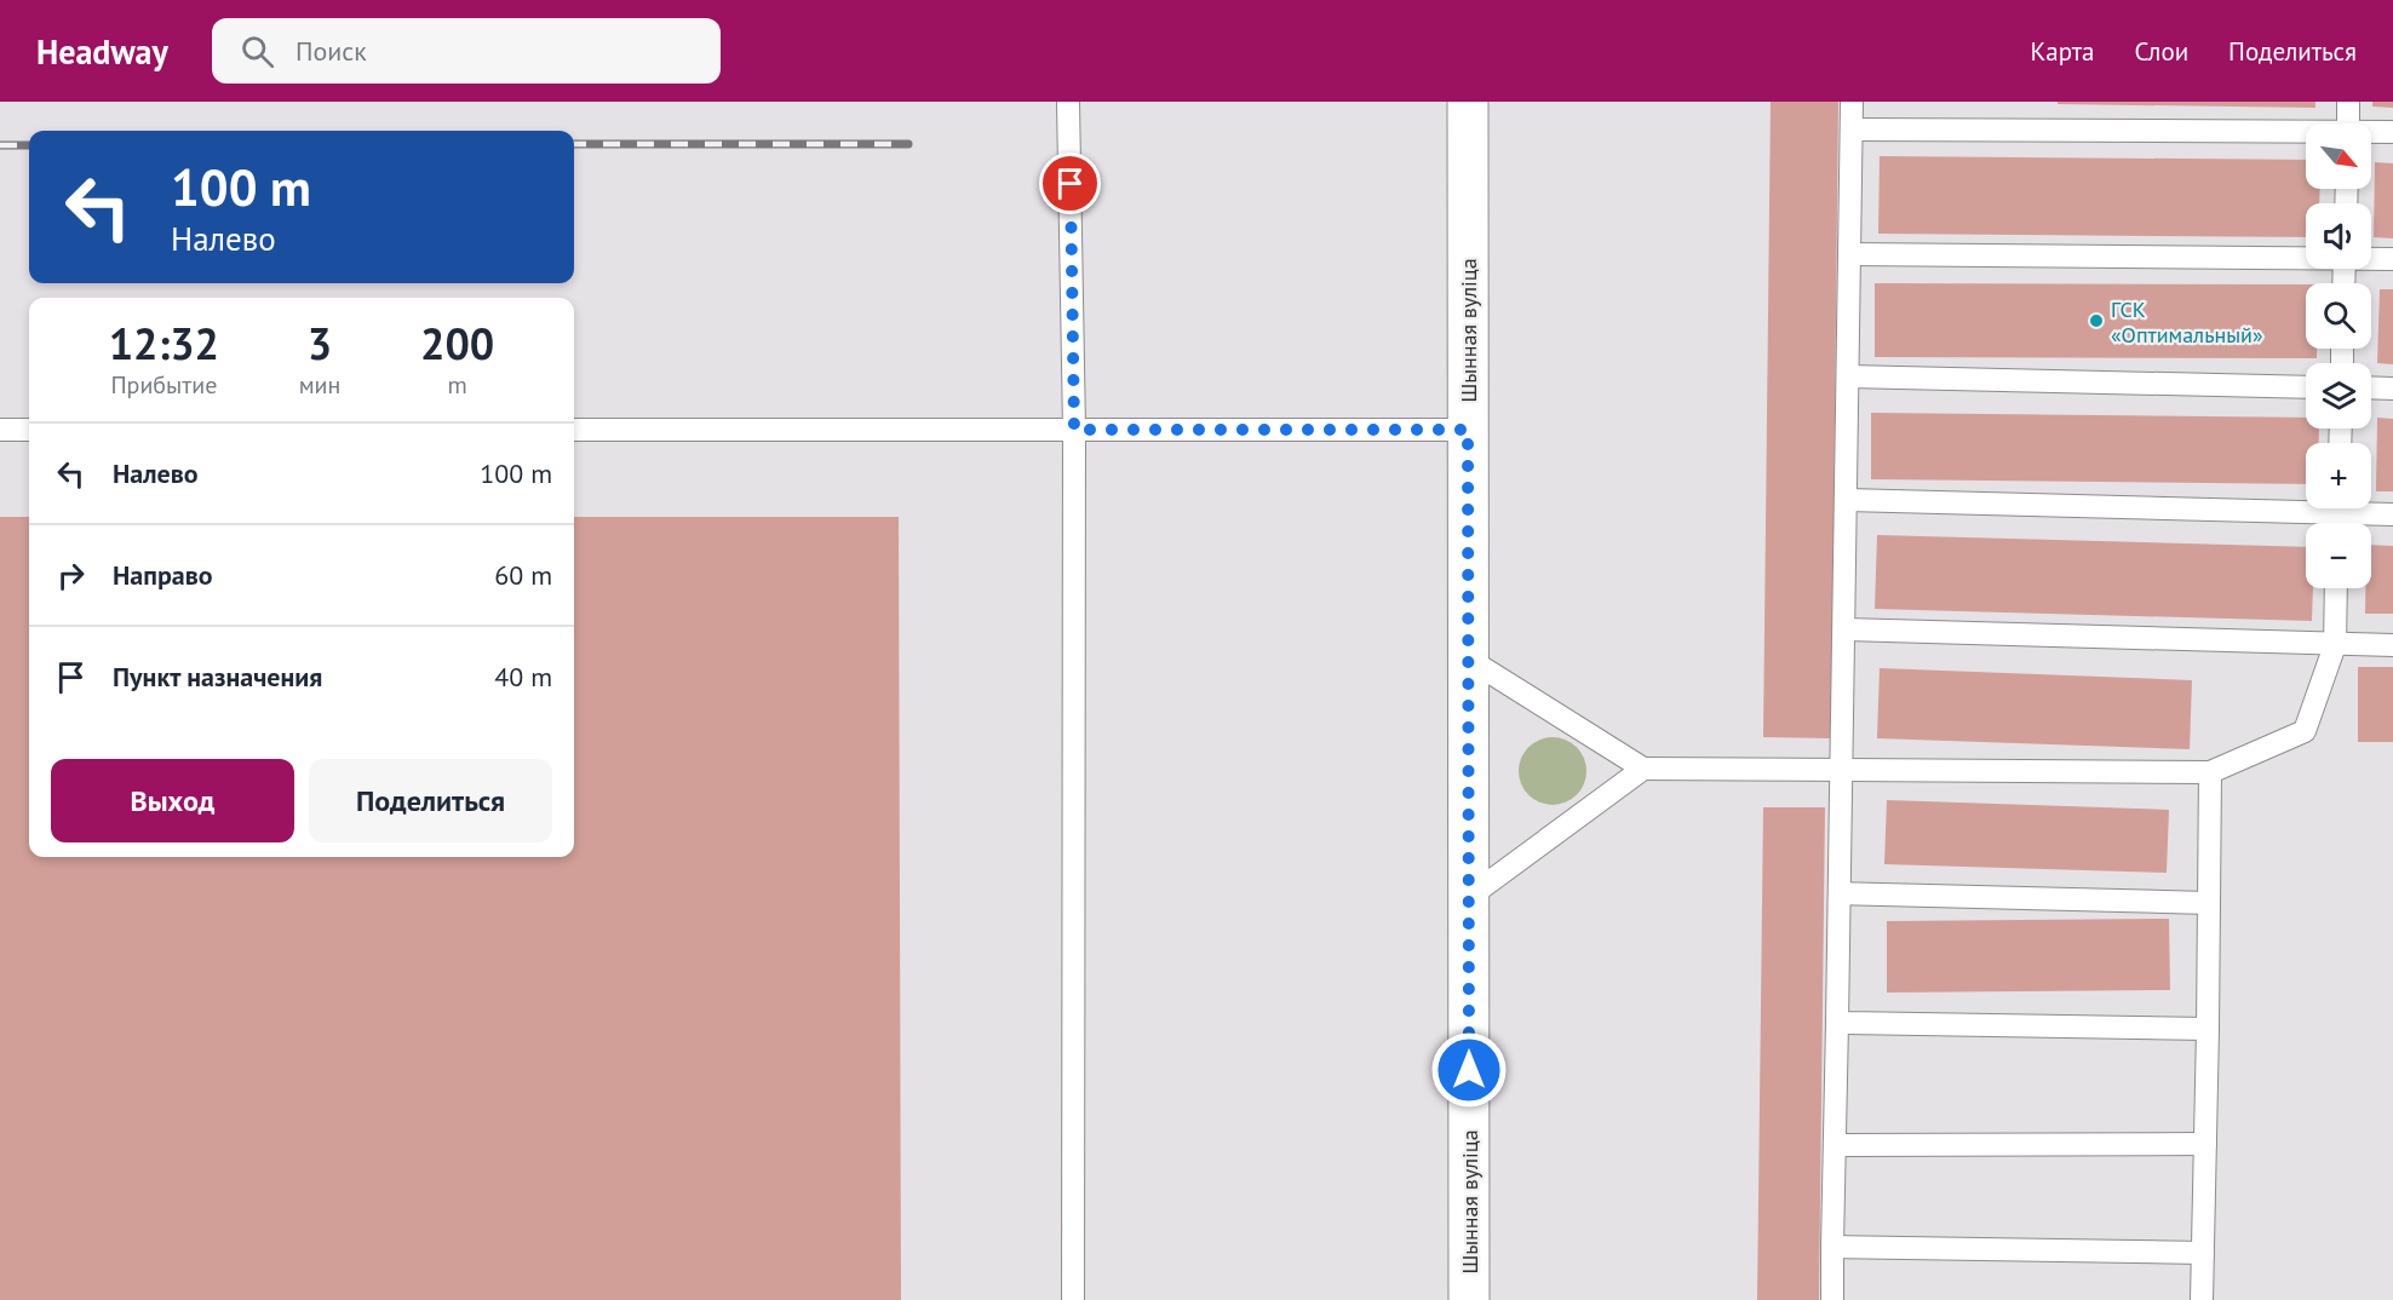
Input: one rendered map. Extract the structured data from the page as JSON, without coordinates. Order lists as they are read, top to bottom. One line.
{"streets":{"main road":["Шынная вуліца"]},"places":["ГСК «Оптимальный»"],"north":"bottom right","page":{"header":"Headway","search":"Поиск","nav":["Карта","Слои","Поделиться"],"map_buttons":["+","−"],"turn":["100 m","Налево"],"eta":["12:32","Прибытие","3","мин","200","m"],"list":[{"name":"Налево","value":"100 m"},{"name":"Направо","value":"60 m"},{"name":"Пункт назначения","value":"40 m"}],"buttons":["Выход","Поделиться"]}}
